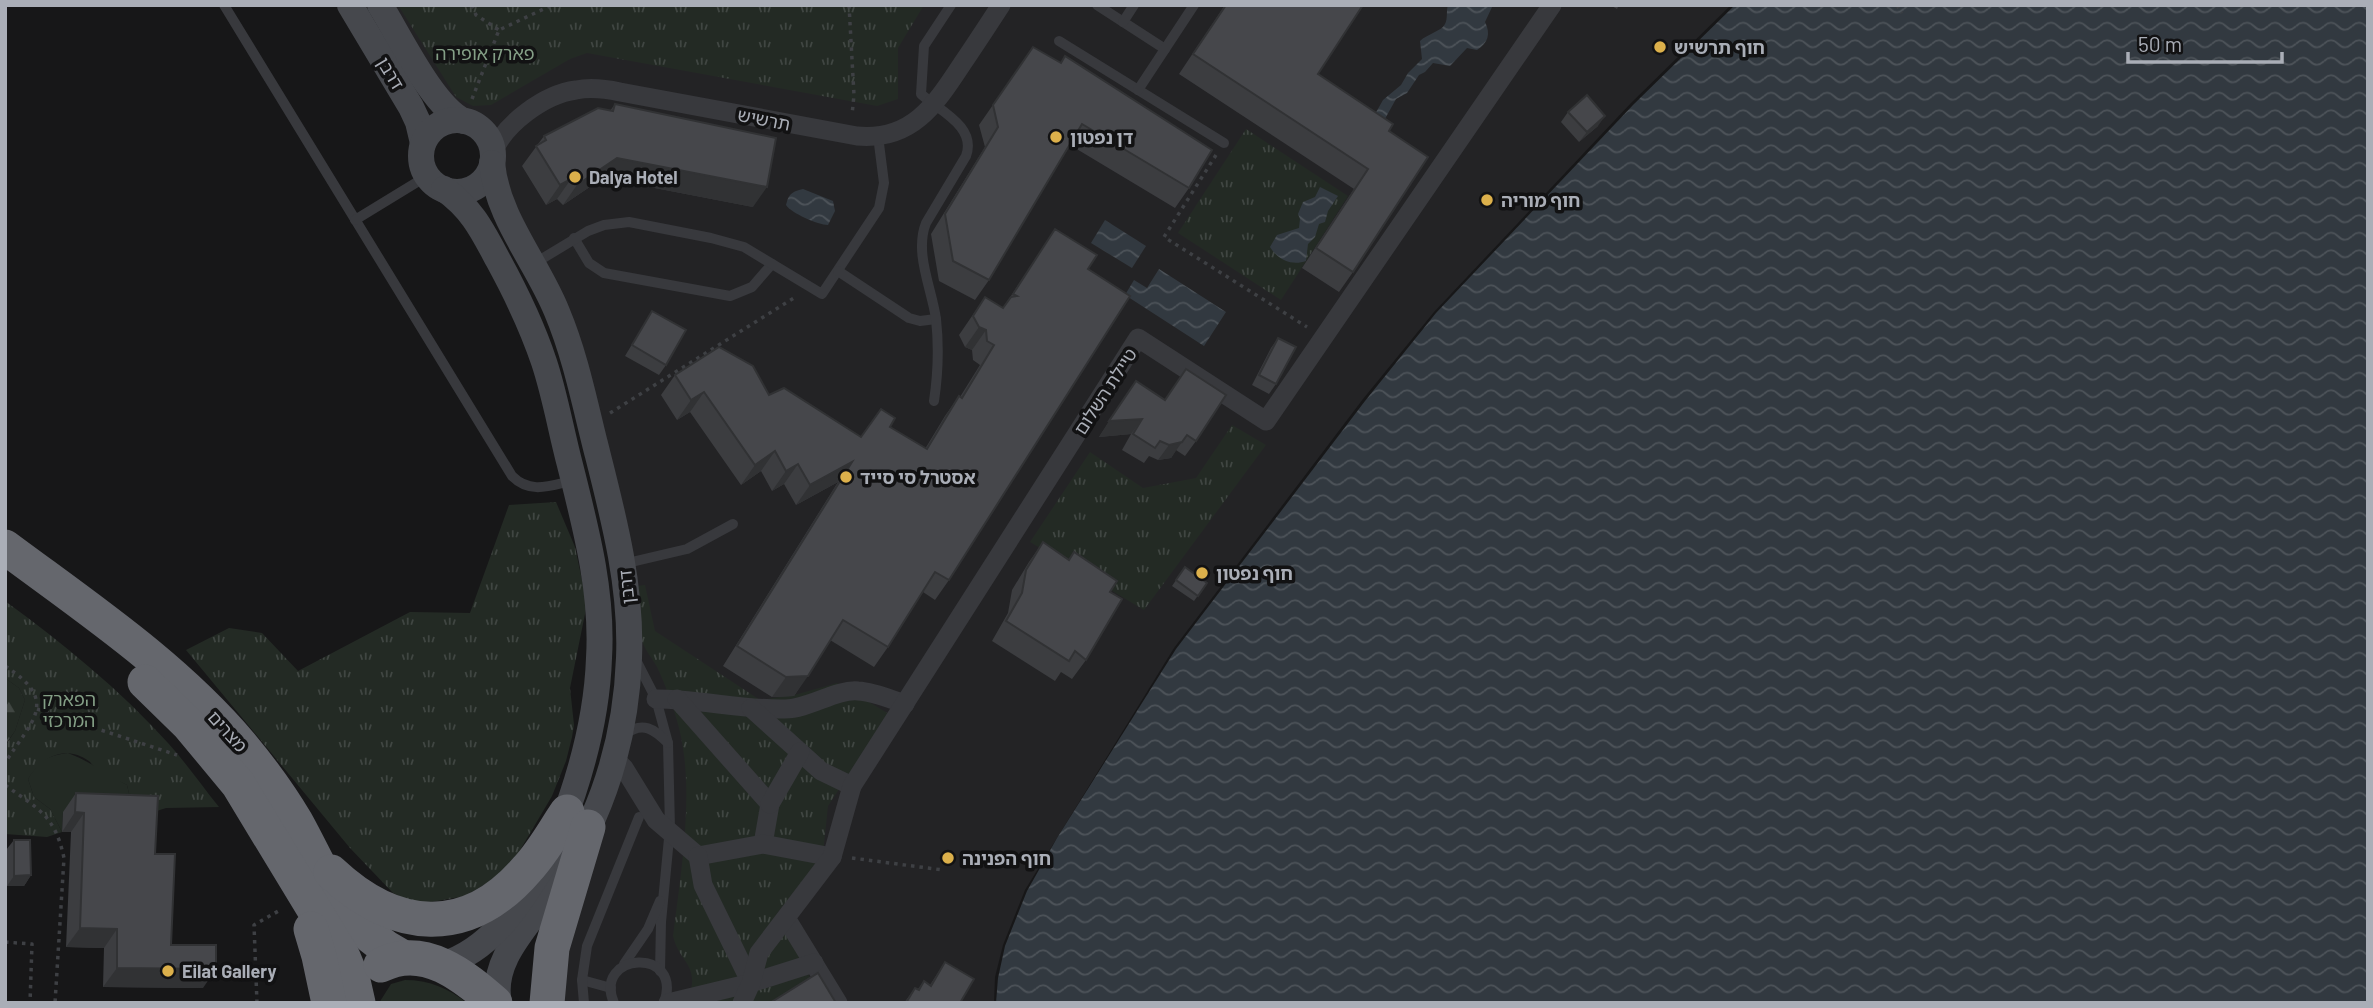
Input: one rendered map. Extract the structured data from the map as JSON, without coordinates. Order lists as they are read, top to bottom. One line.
{"streets":{"highway":["מצרים"],"street":["דרבן","תרשיש","טיילת השלום"]},"crossings":[["דרבן","תרשיש"]],"parks":["פארק אופירה","הפארק המרכזי"],"places":["חוף תרשיש","דן נפטון","Dalya Hotel","חוף מוריה","אסטרל סי סייד","חוף נפטון","חוף הפנינה","Eilat Gallery"],"scale_bar":"50 m"}
